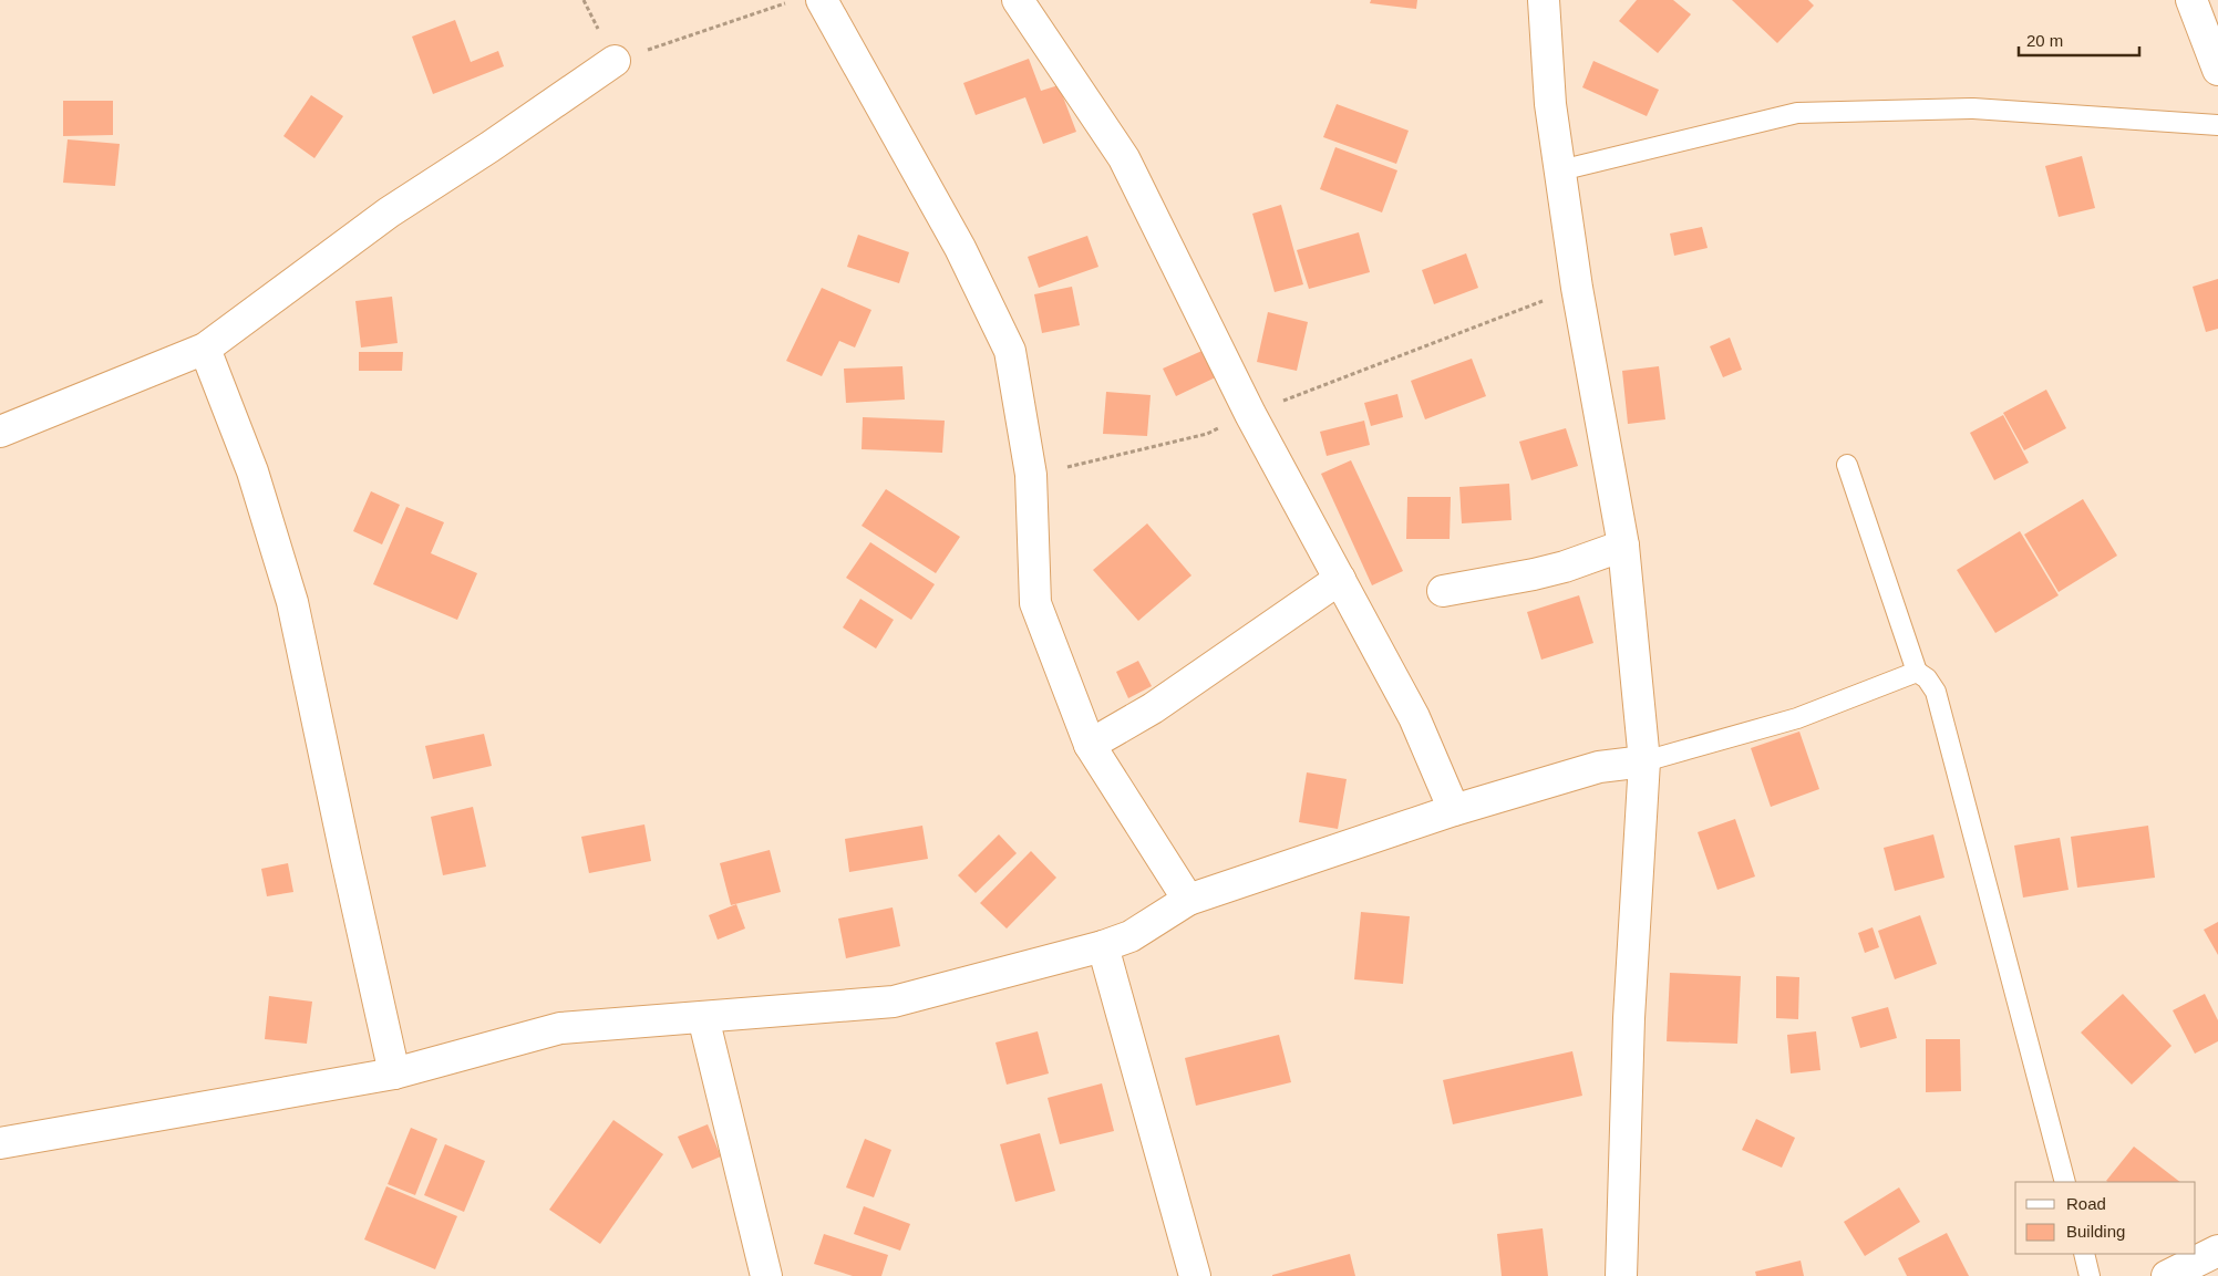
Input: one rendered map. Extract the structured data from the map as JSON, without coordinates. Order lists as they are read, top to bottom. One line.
{"legend":["Road","Building"],"scale_bar":"20 m"}
